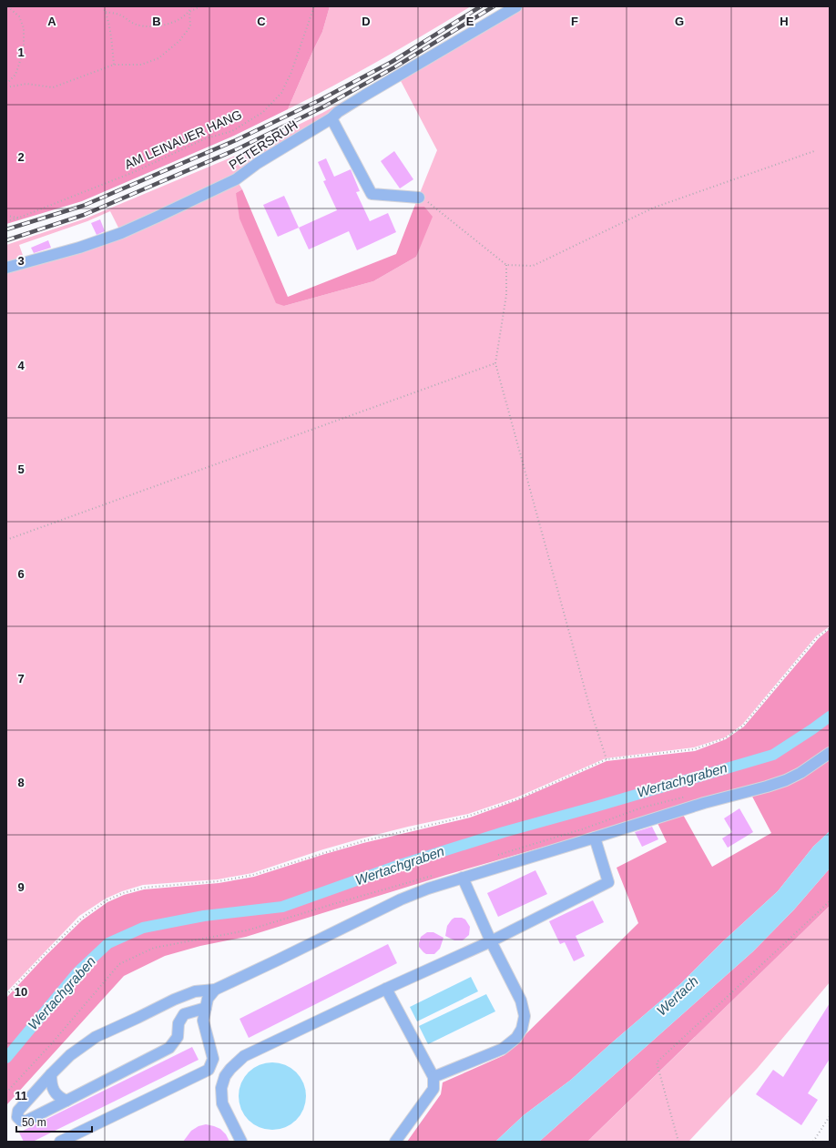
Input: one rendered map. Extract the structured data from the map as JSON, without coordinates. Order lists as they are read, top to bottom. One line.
{"streets":{"lane":["PETERSRUH"],"path":["AM LEINAUER HANG"]},"water":["Wertachgraben","Wertach"],"scale_bar":"50 m","grid":{"columns":["A","B","C","D","E","F","G","H"],"rows":["1","2","3","4","5","6","7","8","9","10","11"]}}
